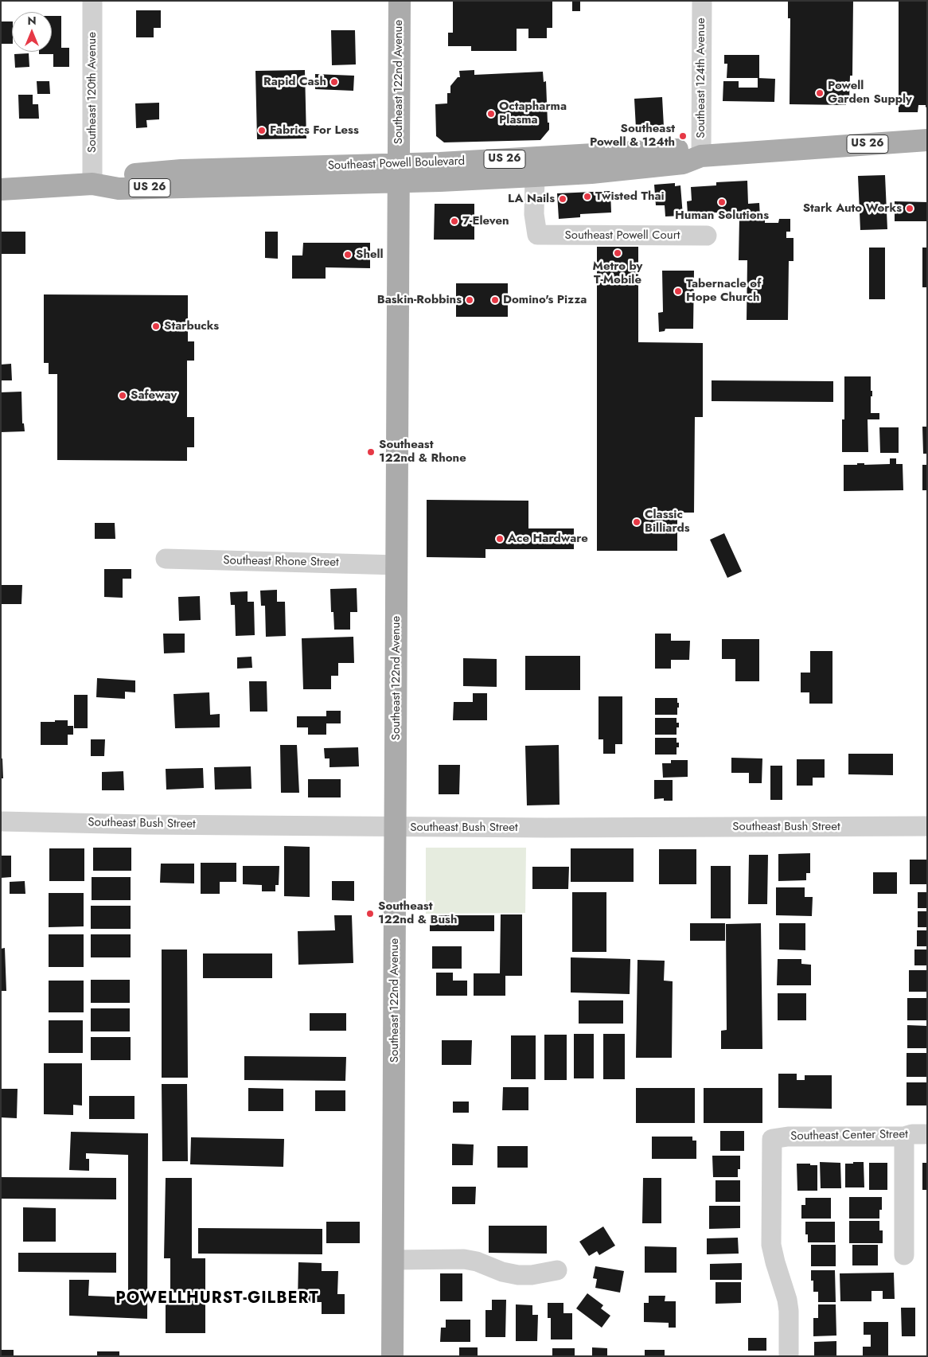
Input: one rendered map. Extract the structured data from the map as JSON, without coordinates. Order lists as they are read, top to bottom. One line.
{"streets":{"main road":["Southeast 122nd Avenue","US 26","Southeast Powell Boulevard"],"street":["Southeast 124th Avenue","Southeast 120th Avenue","Southeast Powell Court","Southeast Rhone Street","Southeast Bush Street","Southeast Center Street"]},"crossings":[["Southeast 124th Avenue","Southeast Powell Boulevard"],["Southeast 122nd Avenue","Southeast Powell Boulevard"],["Southeast 122nd Avenue","Southeast Rhone Street"],["Southeast 122nd Avenue","Southeast Bush Street"],["Southeast 120th Avenue","Southeast Powell Boulevard"],["Southeast Powell Boulevard","Southeast Powell Court"]],"districts":["POWELLHURST-GILBERT"],"places":["Rapid Cash","Powell Garden Supply","Octapharma Plasma","Fabrics For Less","Southeast Powell & 124th","Twisted Thai","LA Nails","Human Solutions","Stark Auto Works","7-Eleven","Metro by T-Mobile","Shell","Tabernacle of Hope Church","Baskin-Robbins","Domino's Pizza","Starbucks","Safeway","Southeast 122nd & Rhone","Classic Billiards","Ace Hardware","Southeast 122nd & Bush"],"north":"top"}
